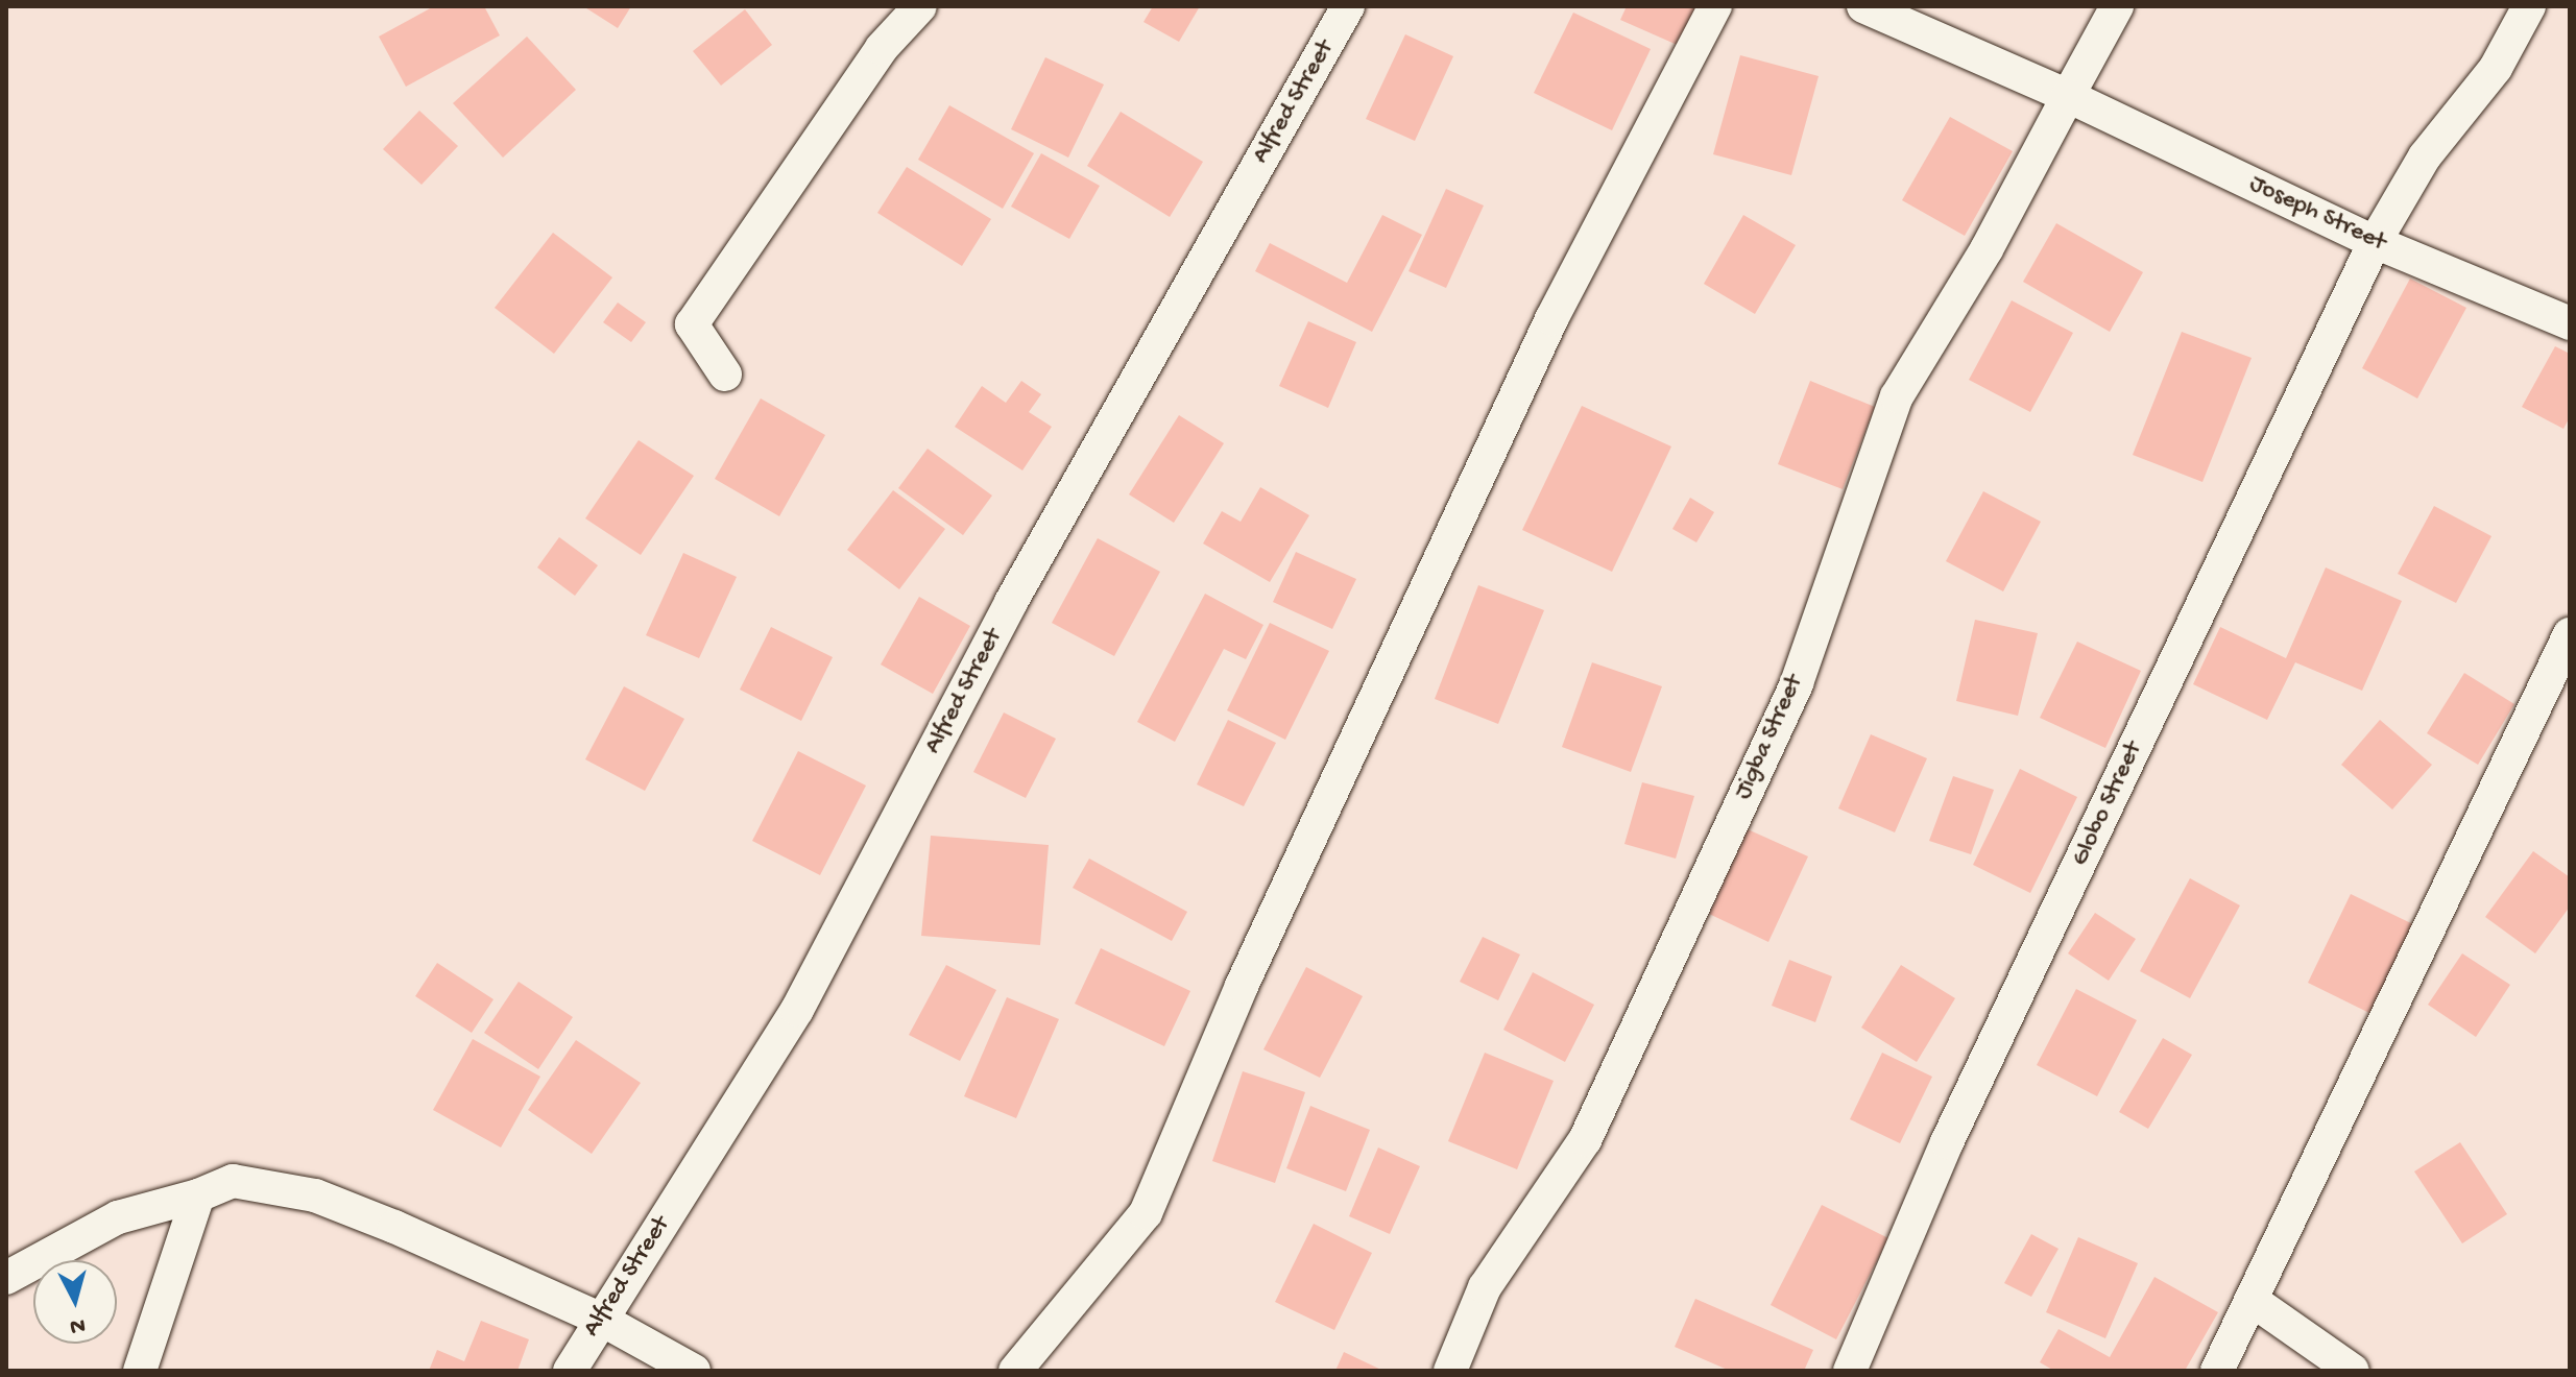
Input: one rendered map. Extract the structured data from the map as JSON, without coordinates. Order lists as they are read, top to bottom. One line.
{"streets":{"street":["Alfred Street","Joseph Street","Jigba Street","Globo Street"]},"crossings":[["Joseph Street","Jigba Street"],["Joseph Street","Globo Street"]],"north":"bottom"}
